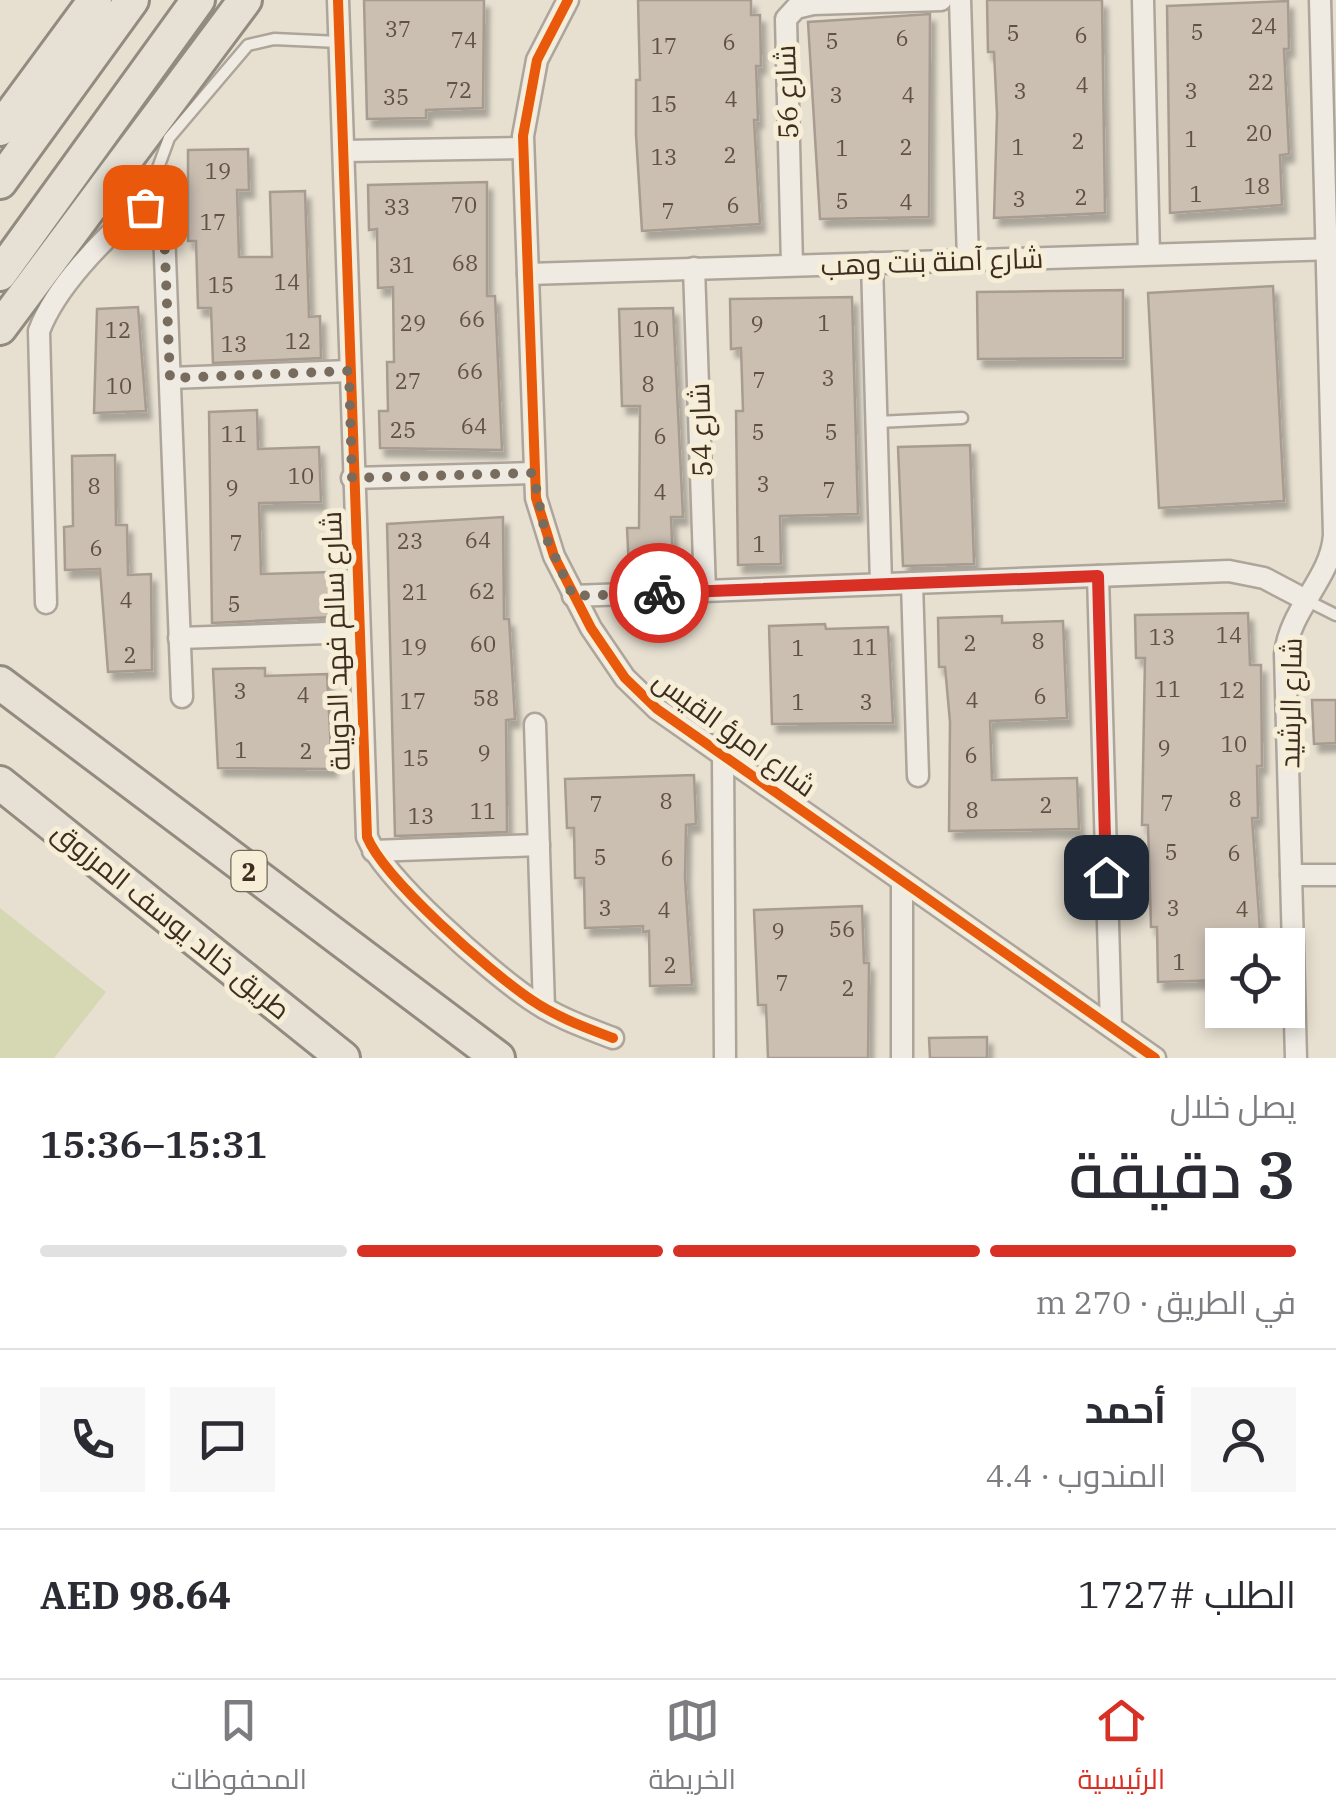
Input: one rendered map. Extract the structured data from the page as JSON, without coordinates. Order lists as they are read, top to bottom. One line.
{"streets":{"main road":["2","طريق خالد يوسف المرزوق"],"street":["شارع 56","شارع آمنة بنت وهب","شارع 54","شارع سالم فهد الدويلة","شارع الرشيد","شارع امرؤ القيس"]},"crossings":[["شارع 56","شارع آمنة بنت وهب"],["شارع آمنة بنت وهب","شارع 54"],["شارع آمنة بنت وهب","شارع الرشيد"],["شارع آمنة بنت وهب","شارع امرؤ القيس"],["شارع سالم فهد الدويلة","شارع امرؤ القيس"]],"house_numbers":["24","37","5","5","6","6","74","5","6","17","22","4","72","3","3","3","4","35","4","15","20","1","2","2","1","1","2","13","19","18","1","2","3","5","4","70","6","33","7","17","68","31","14","15","66","29","1","9","10","12","12","13","66","3","7","27","8","10","64","25","5","5","11","6","10","3","8","9","7","4","64","23","7","1","6","62","21","4","5","14","13","8","2","60","19","11","1","2","11","12","3","4","6","58","4","17","1","3","10","9","1","2","9","6","15","8","8","7","7","2","8","11","13","5","6","5","6","3","3","4","4","56","9","1","2","7","2"],"page":{"heading":["3 دقيقة","يصل خلال","15:31–15:36"],"panel":["أحمد","المندوب · 4.4","الطلب #1727","AED 98.64"],"bar":"في الطريق · 270 m","tabs":["الرئيسية","الخريطة","المحفوظات"]}}
